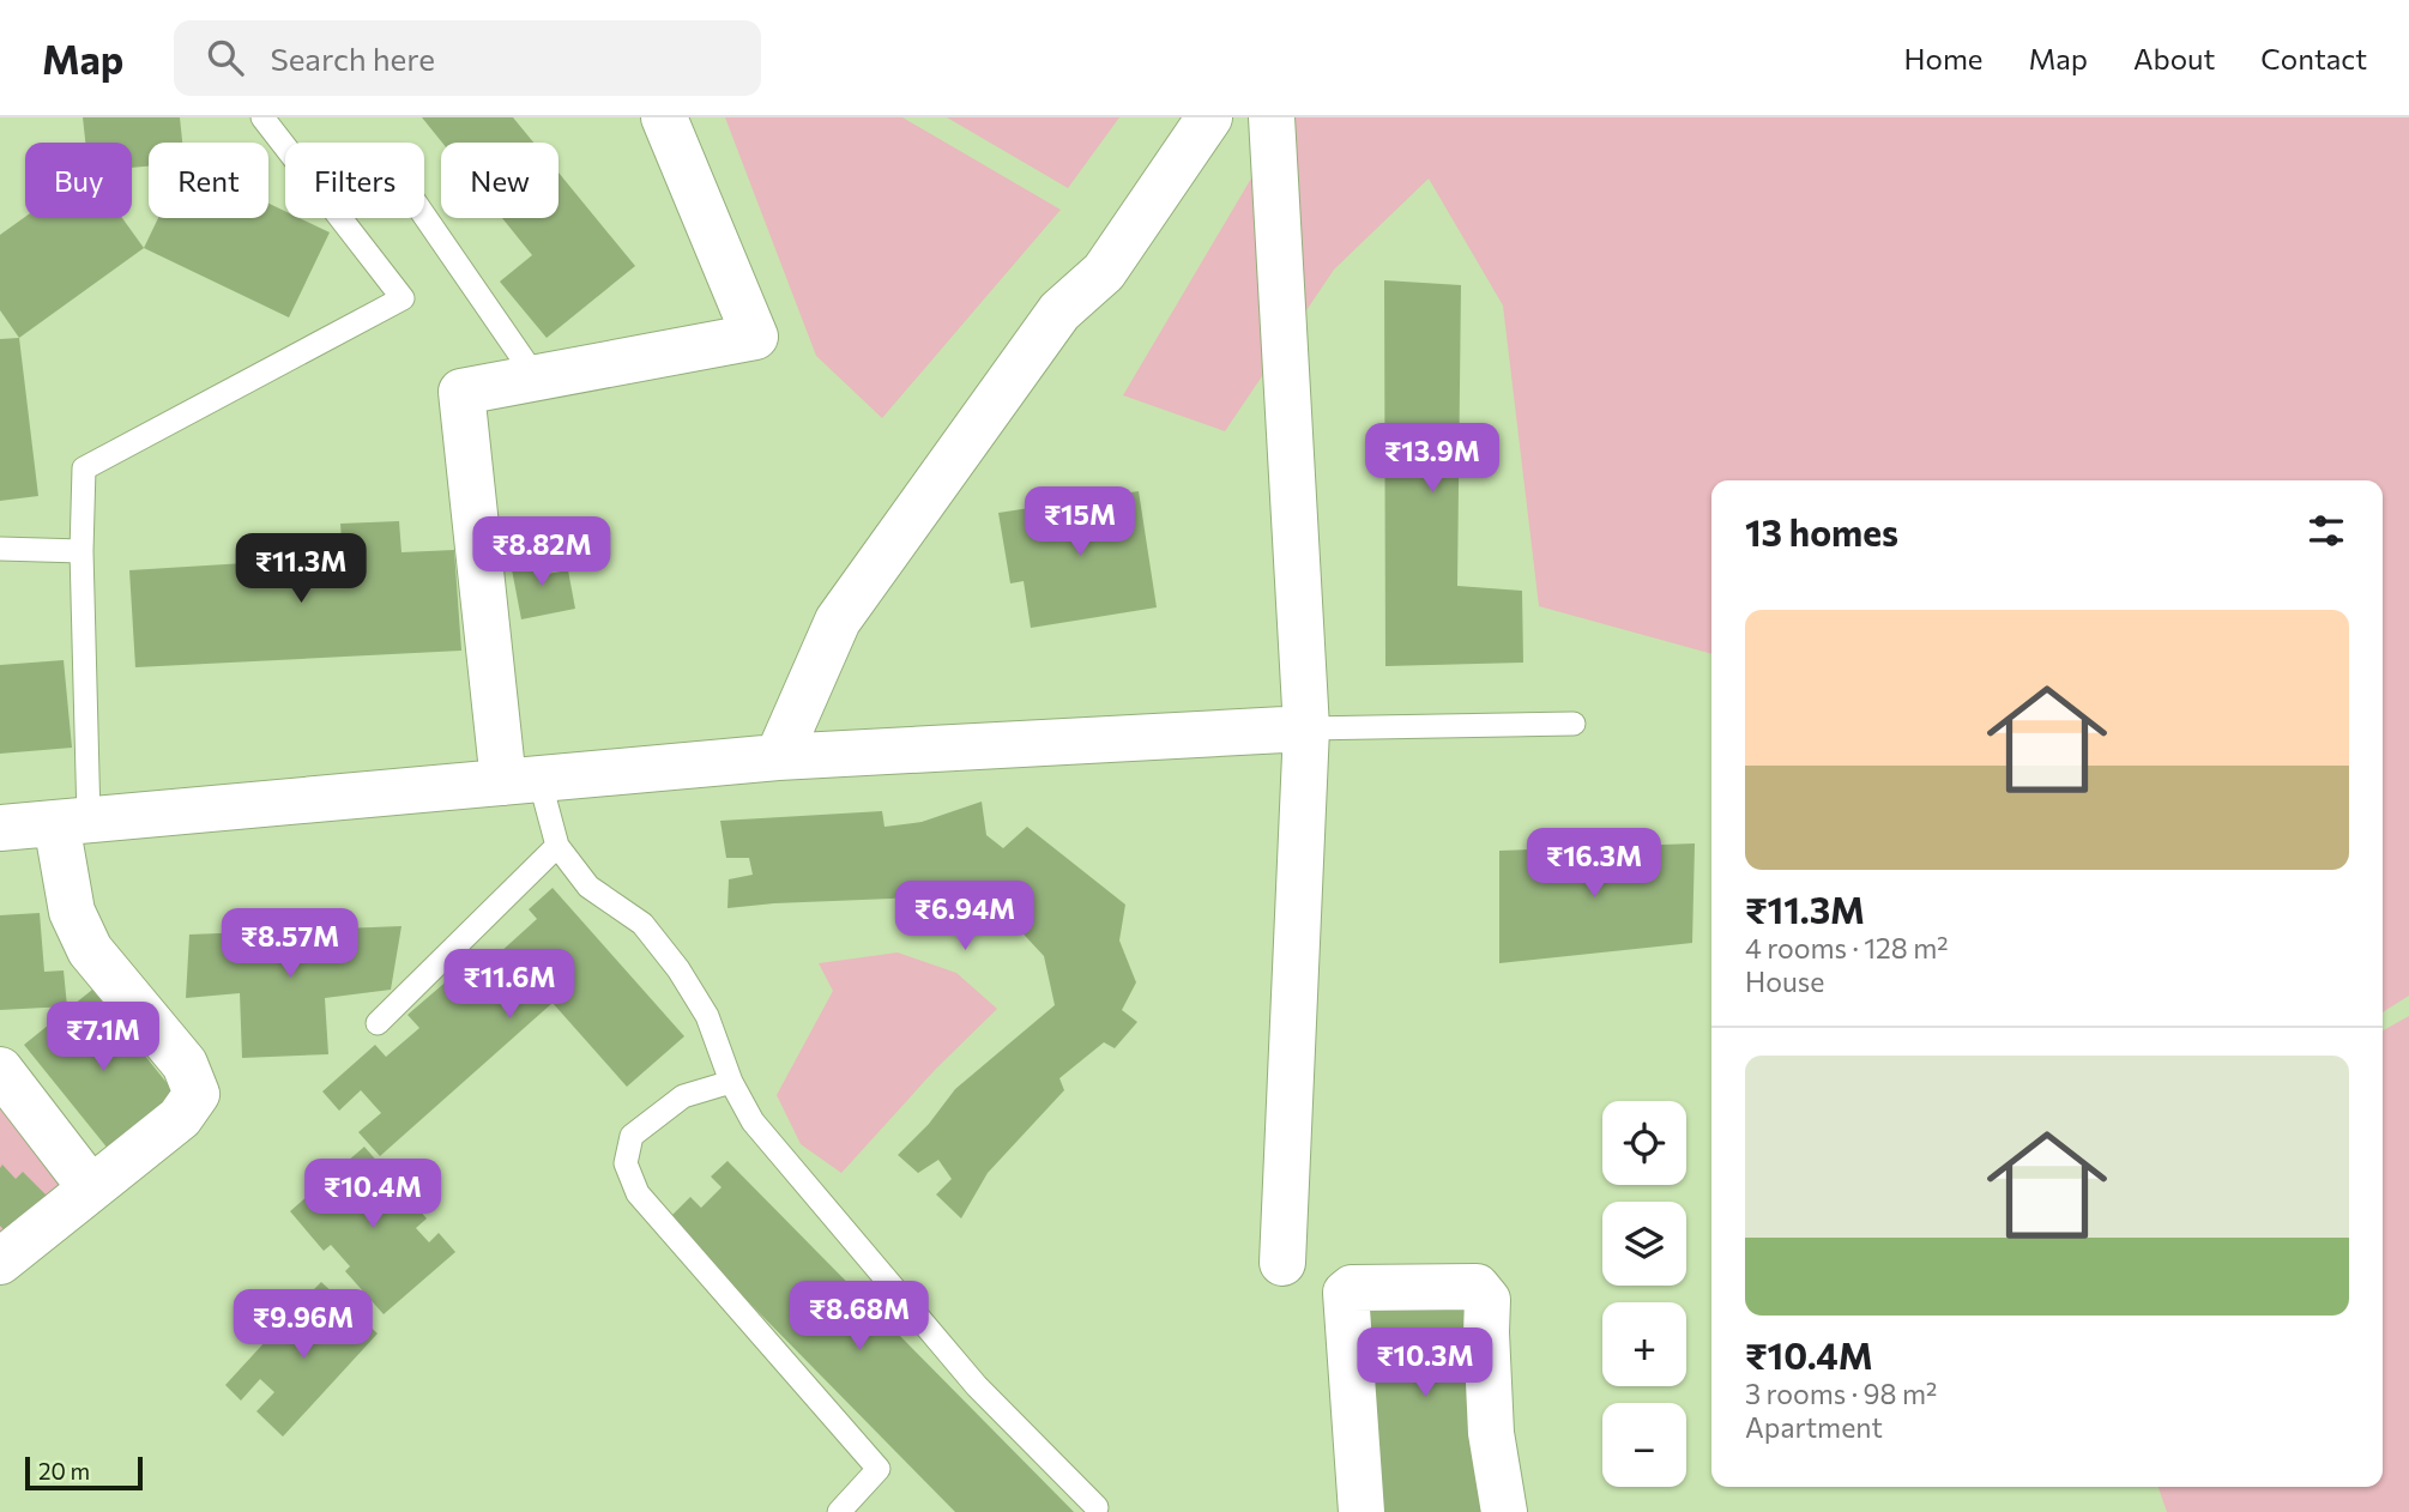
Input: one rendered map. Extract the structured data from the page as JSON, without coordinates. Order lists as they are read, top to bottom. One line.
{"scale_bar":"20 m","page":{"header":"Map","search":"Search here","nav":["Home","Map","About","Contact"],"chip":["Buy","Rent","Filters","New"],"price":["₹13.9M","₹15M","₹8.82M","₹11.3M","₹16.3M","₹6.94M","₹8.57M","₹11.6M","₹7.1M","₹10.4M","₹8.68M","₹9.96M","₹10.3M"],"heading":"13 homes","list":[{"name":"₹11.3M","note":"4 rooms · 128 m² · House"},{"name":"₹10.4M","note":"3 rooms · 98 m² · Apartment"}],"map_buttons":["+","−"],"scale":"20 m"}}
